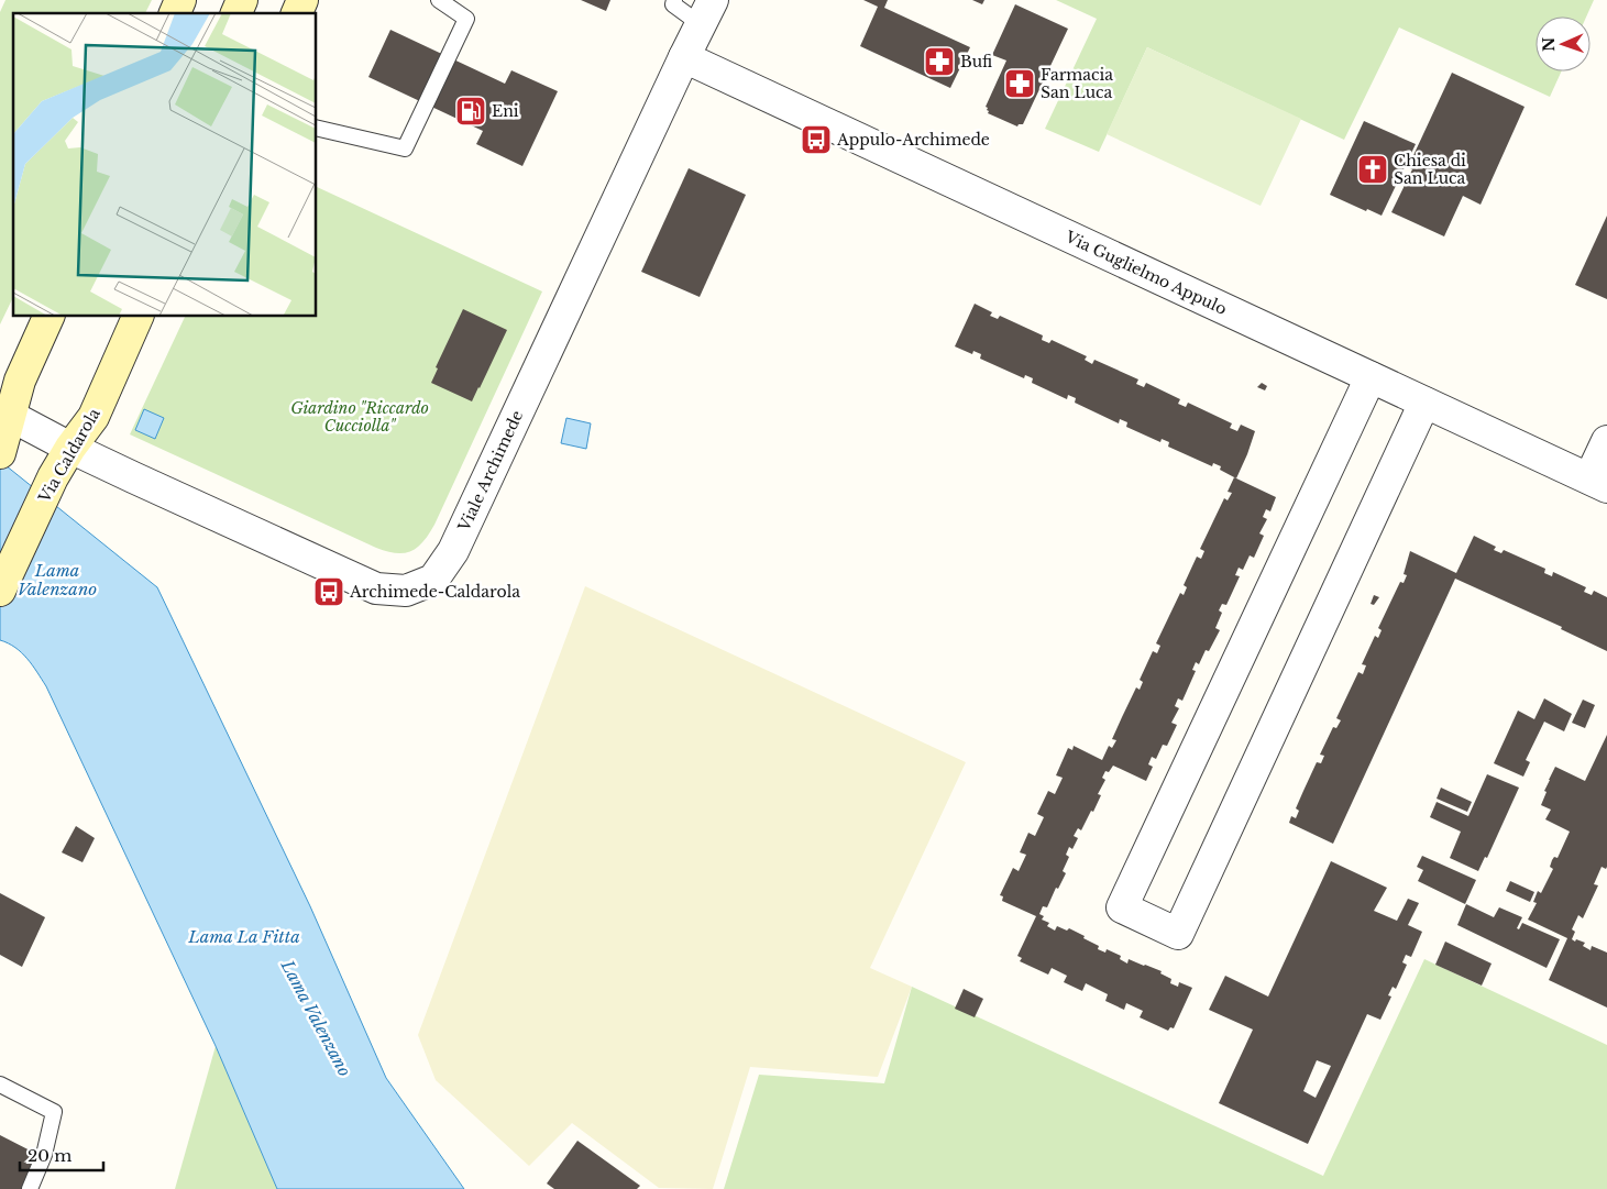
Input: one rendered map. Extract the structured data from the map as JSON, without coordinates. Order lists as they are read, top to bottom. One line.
{"streets":{"street":["Via Guglielmo Appulo","Via Caldarola","Viale Archimede"]},"crossings":[["Via Guglielmo Appulo","Viale Archimede"],["Via Caldarola","Viale Archimede"]],"water":["Lama Valenzano","Lama La Fitta"],"parks":["Giardino \"Riccardo Cucciolla\""],"places":{"pharmacy":["Bufi","Farmacia San Luca"],"fuel station":["Eni"],"bus stop":["Appulo-Archimede","Archimede-Caldarola"],"church":["Chiesa di San Luca"]},"scale_bar":"20 m","north":"left"}
